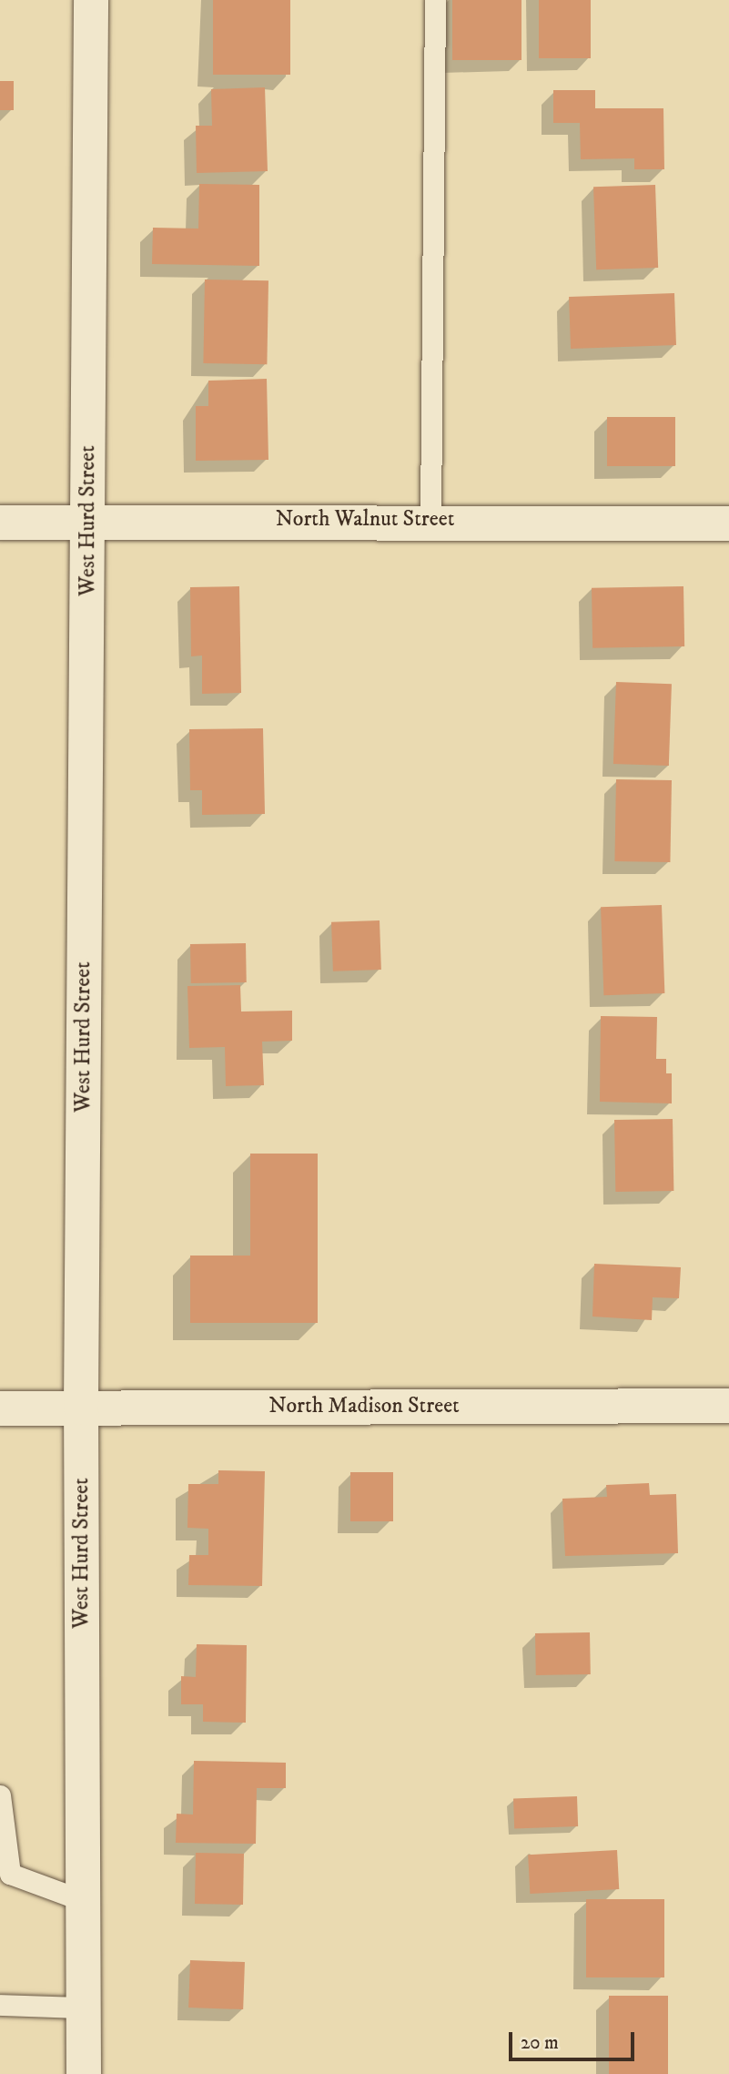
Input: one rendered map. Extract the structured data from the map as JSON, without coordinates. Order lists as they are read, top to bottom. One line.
{"streets":{"street":["North Walnut Street","West Hurd Street","North Madison Street"]},"crossings":[["North Walnut Street","West Hurd Street"],["West Hurd Street","North Madison Street"]],"scale_bar":"20 m"}
